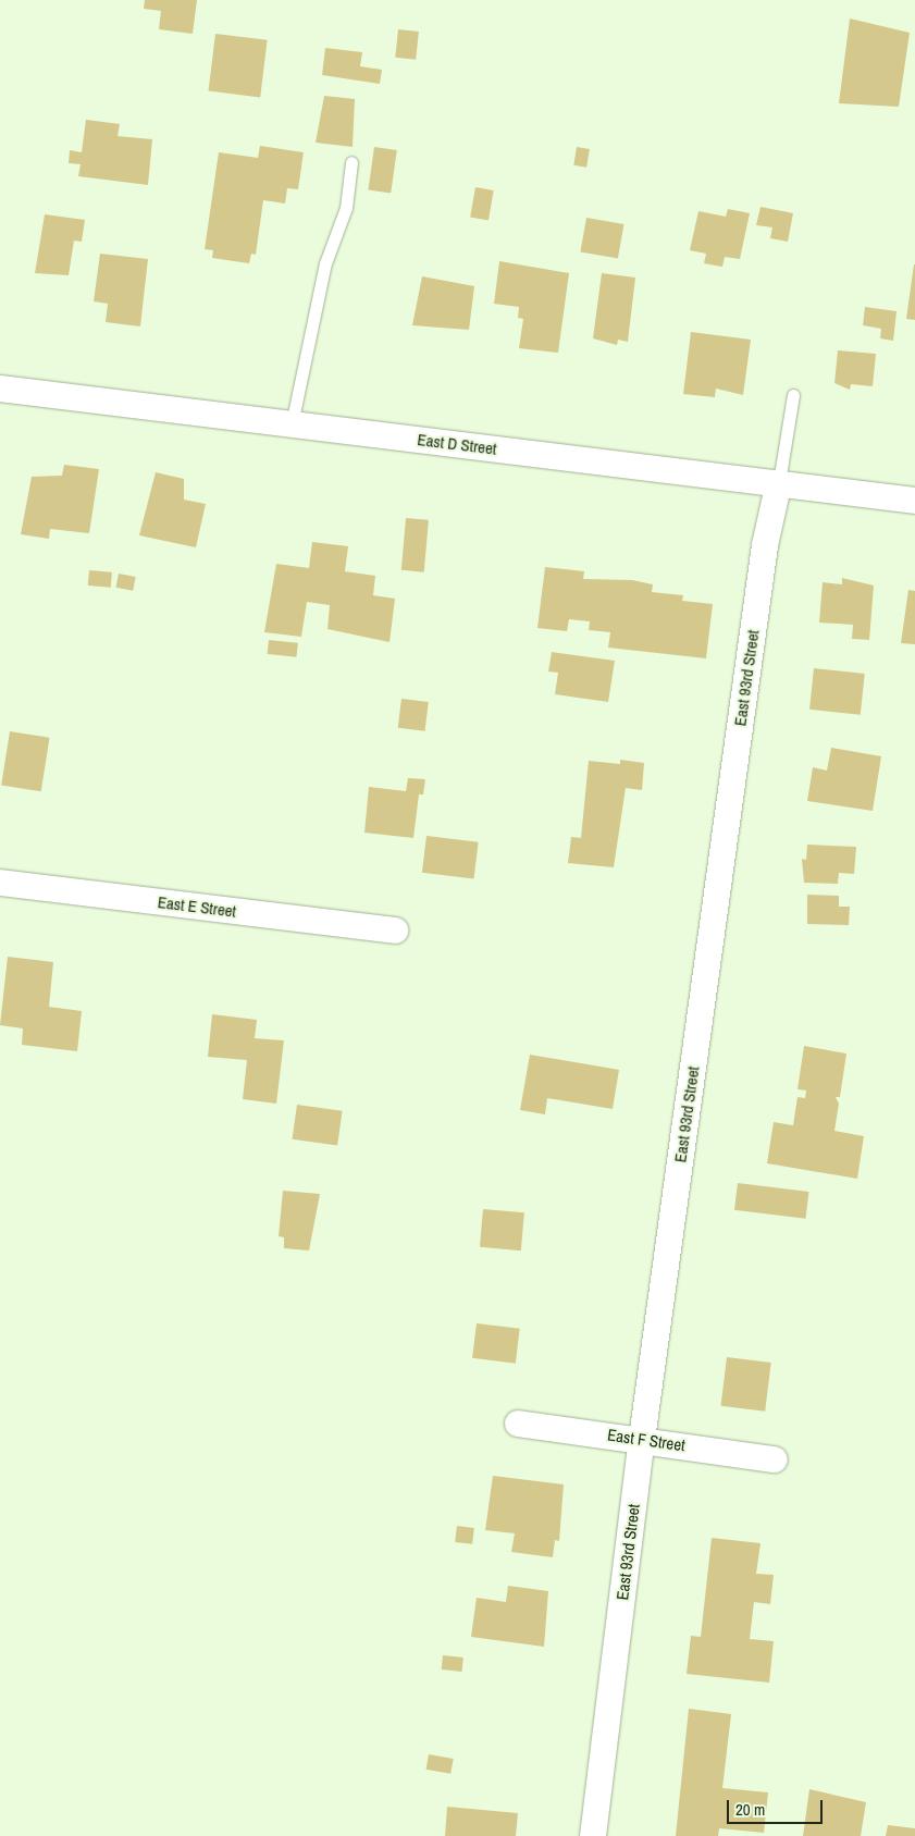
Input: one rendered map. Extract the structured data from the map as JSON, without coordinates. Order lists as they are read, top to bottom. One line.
{"streets":{"street":["East D Street","East 93rd Street","East E Street","East F Street"]},"crossings":[["East D Street","East 93rd Street"],["East 93rd Street","East F Street"]],"scale_bar":"20 m"}
